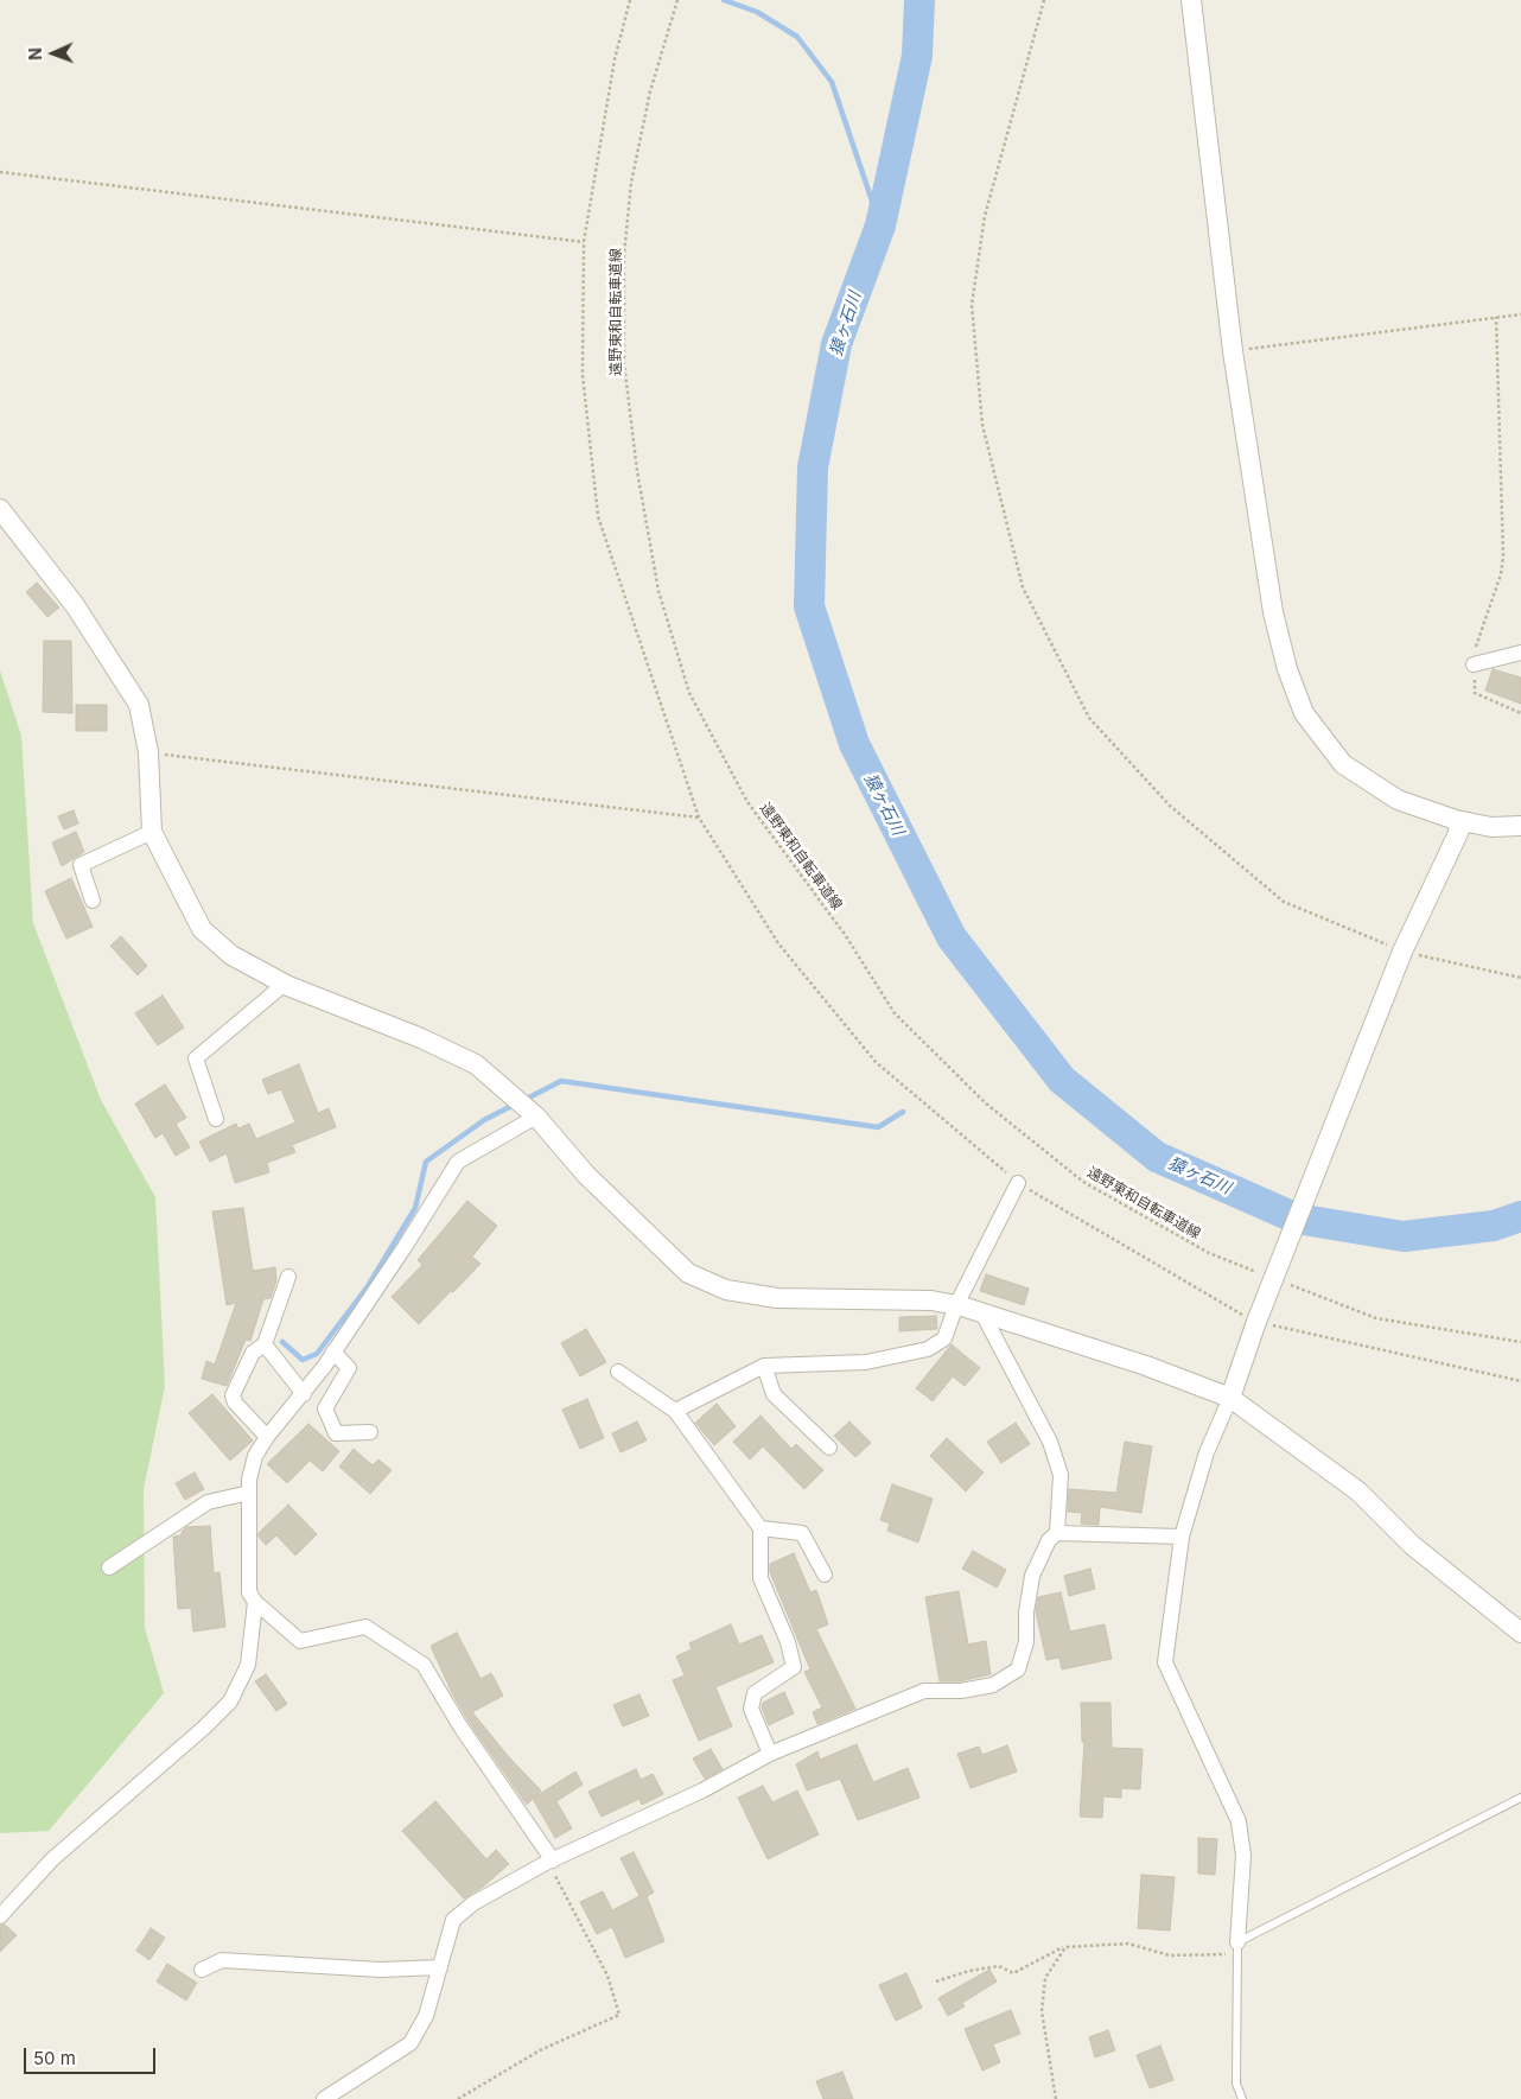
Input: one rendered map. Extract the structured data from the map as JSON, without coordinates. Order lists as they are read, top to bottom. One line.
{"streets":{"path":["遠野東和自転車道線"]},"water":["猿ヶ石川"],"scale_bar":"50 m","north":"left"}
